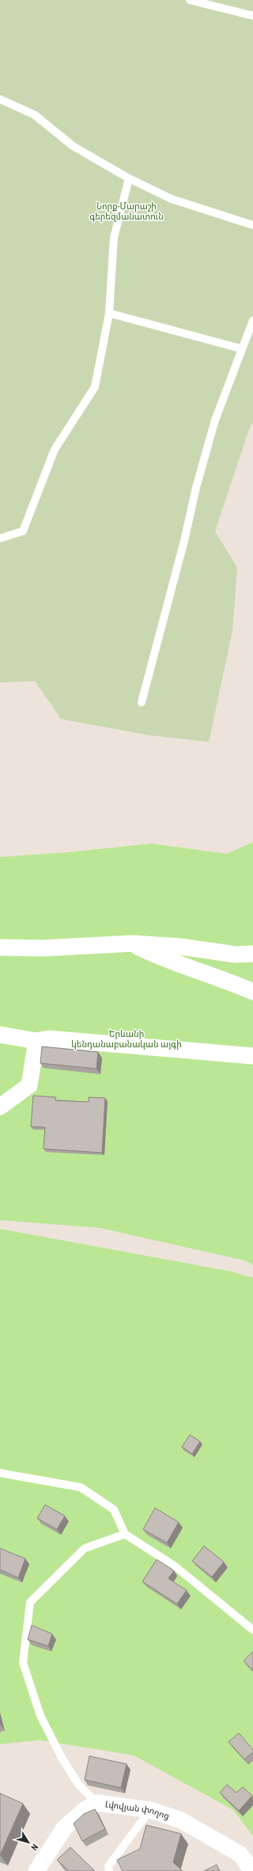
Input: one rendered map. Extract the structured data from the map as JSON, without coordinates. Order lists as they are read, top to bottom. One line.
{"streets":{"street":["Լվովյան փողոց"]},"parks":["Նորք-Մարաշի գերեզմանատուն","Երևանի կենդանաբանական այգի"],"north":"bottom right"}
